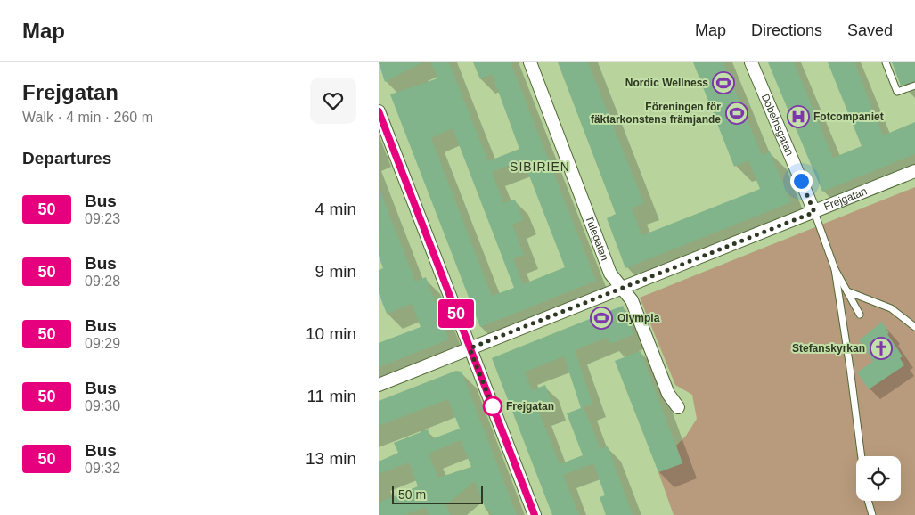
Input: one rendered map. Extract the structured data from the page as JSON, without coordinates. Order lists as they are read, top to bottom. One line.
{"streets":{"street":["Döbelnsgatan","Frejgatan","Tulegatan"]},"crossings":[["Döbelnsgatan","Frejgatan"],["Frejgatan","Tulegatan"]],"districts":["SIBIRIEN"],"places":{"sports":["Nordic Wellness","Föreningen för fäktarkonstens främjande","Olympia"],"hospital":["Fotcompaniet"],"church":["Stefanskyrkan"],"other":["Frejgatan"]},"lines":["bus line 50"],"scale_bar":"50 m","page":{"header":"Map","nav":["Map","Directions","Saved"],"heading":[["Frejgatan","Walk · 4 min · 260 m"],"Departures"],"on_map":"50","list":[{"mark":"50","name":"Bus","note":"09:23","value":"4 min"},{"mark":"50","name":"Bus","note":"09:28","value":"9 min"},{"mark":"50","name":"Bus","note":"09:29","value":"10 min"},{"mark":"50","name":"Bus","note":"09:30","value":"11 min"},{"mark":"50","name":"Bus","note":"09:32","value":"13 min"}],"scale":"50 m"}}
